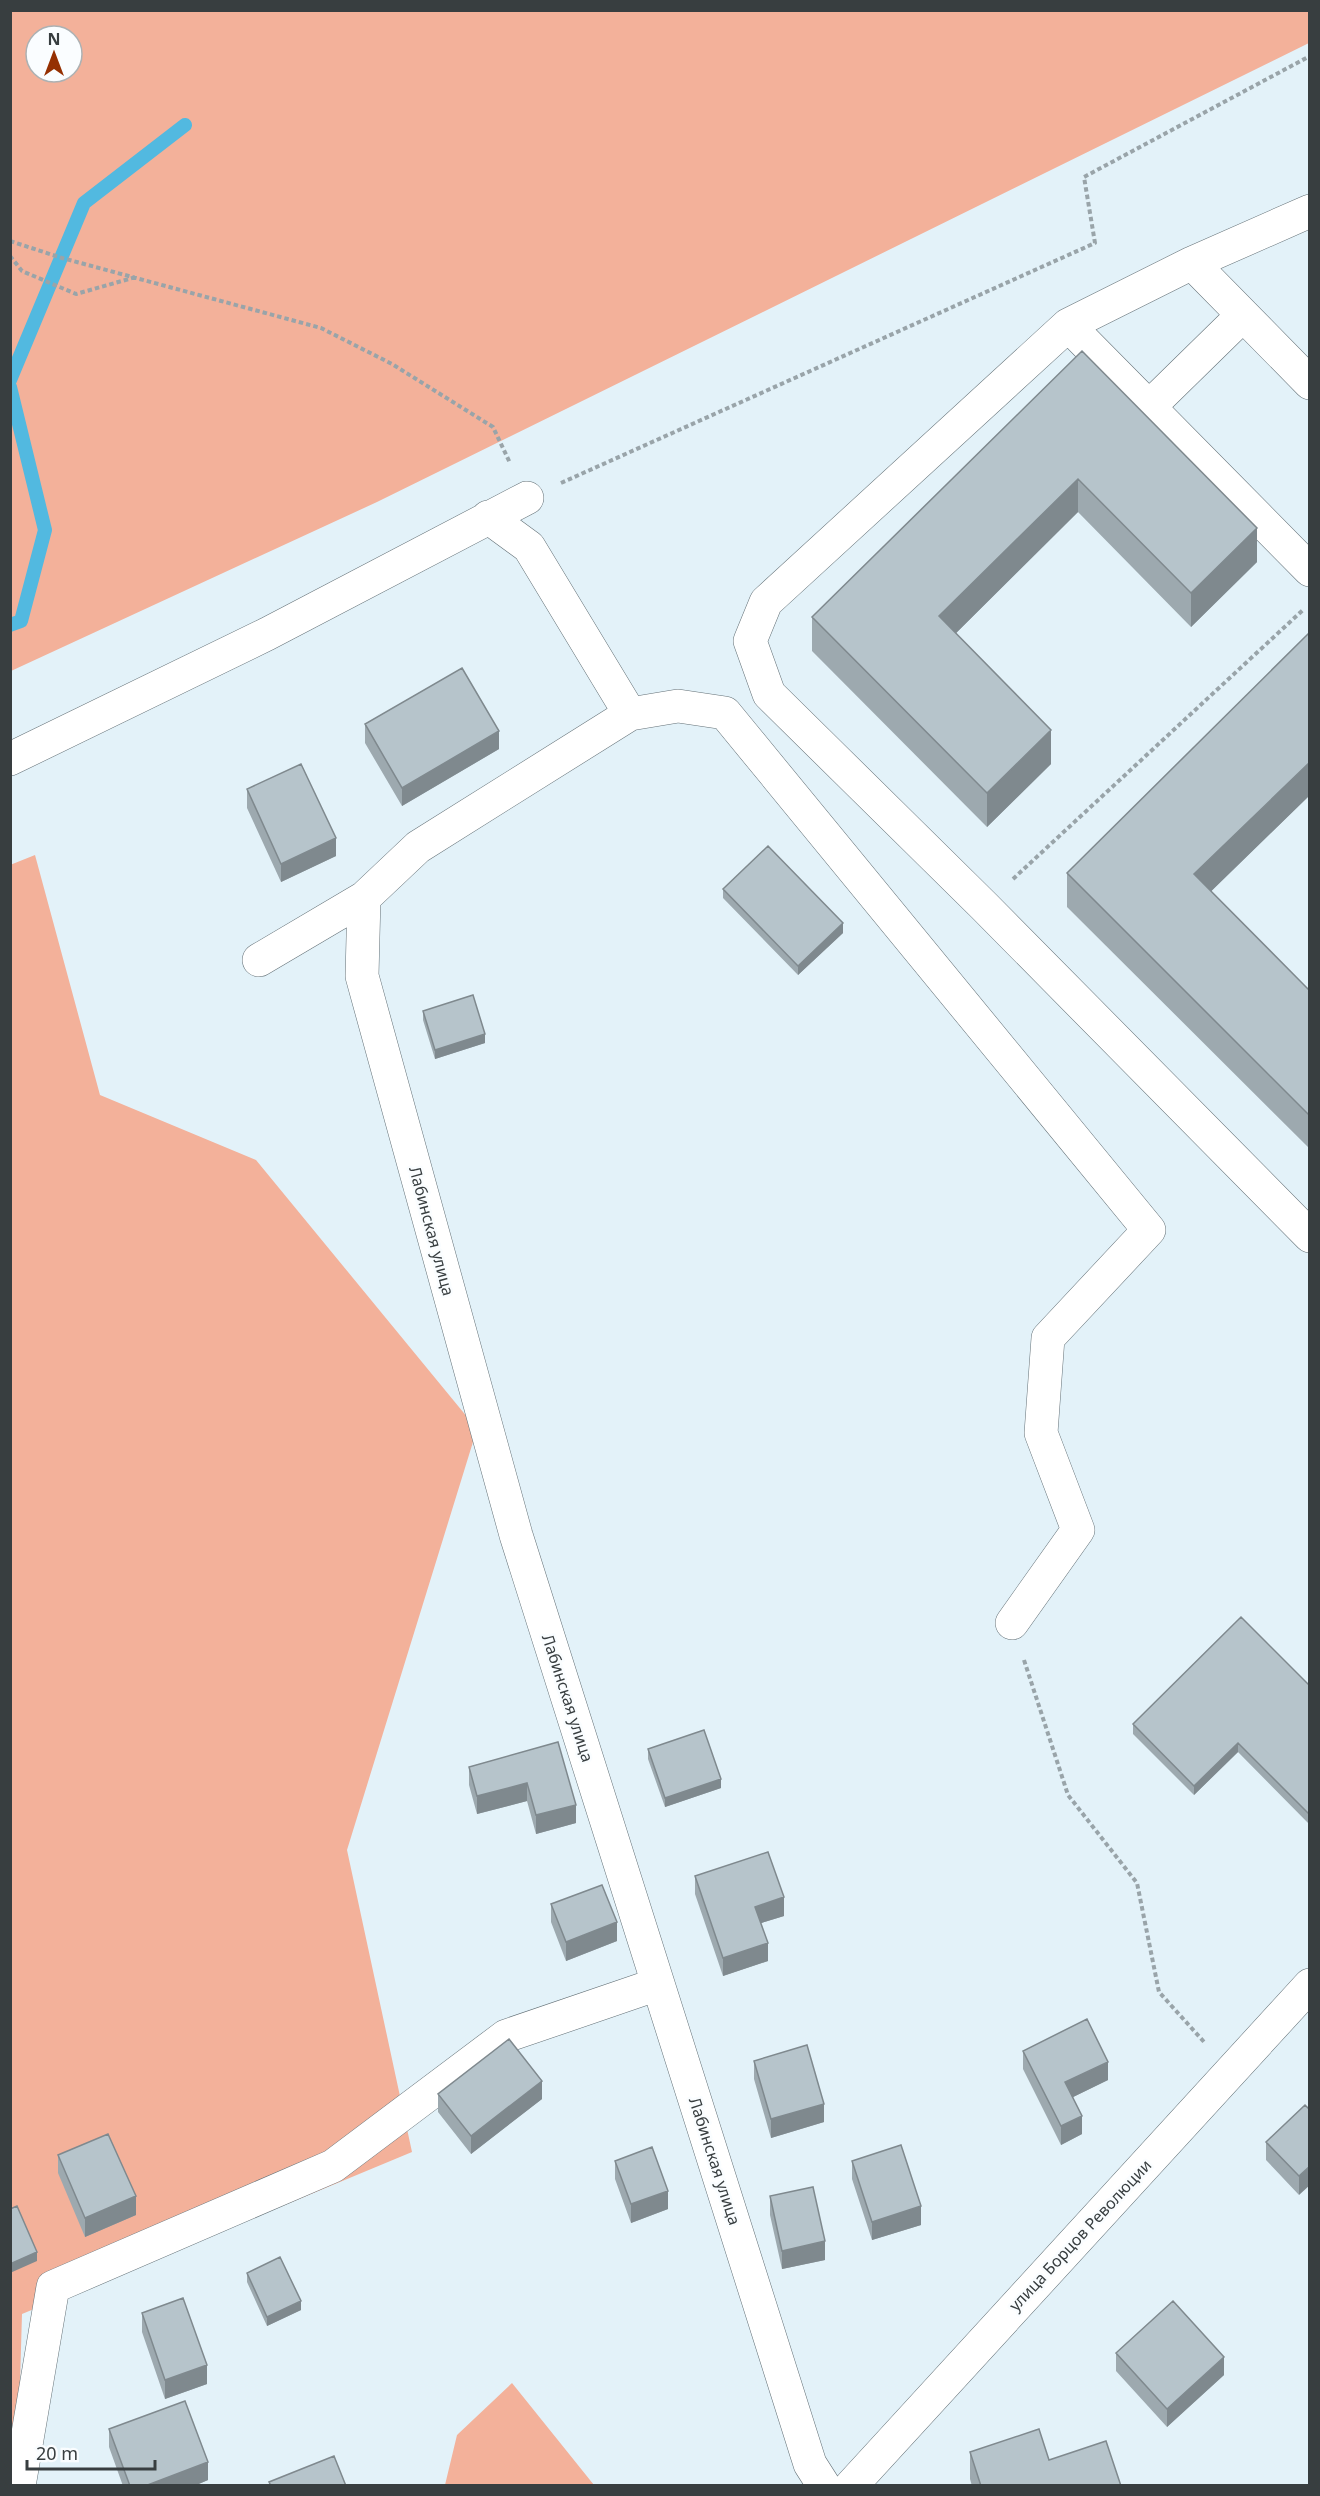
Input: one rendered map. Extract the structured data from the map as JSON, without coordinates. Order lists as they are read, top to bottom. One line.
{"streets":{"street":["Лабинская улица","улица Борцов Революции"]},"scale_bar":"20 m","north":"top"}
